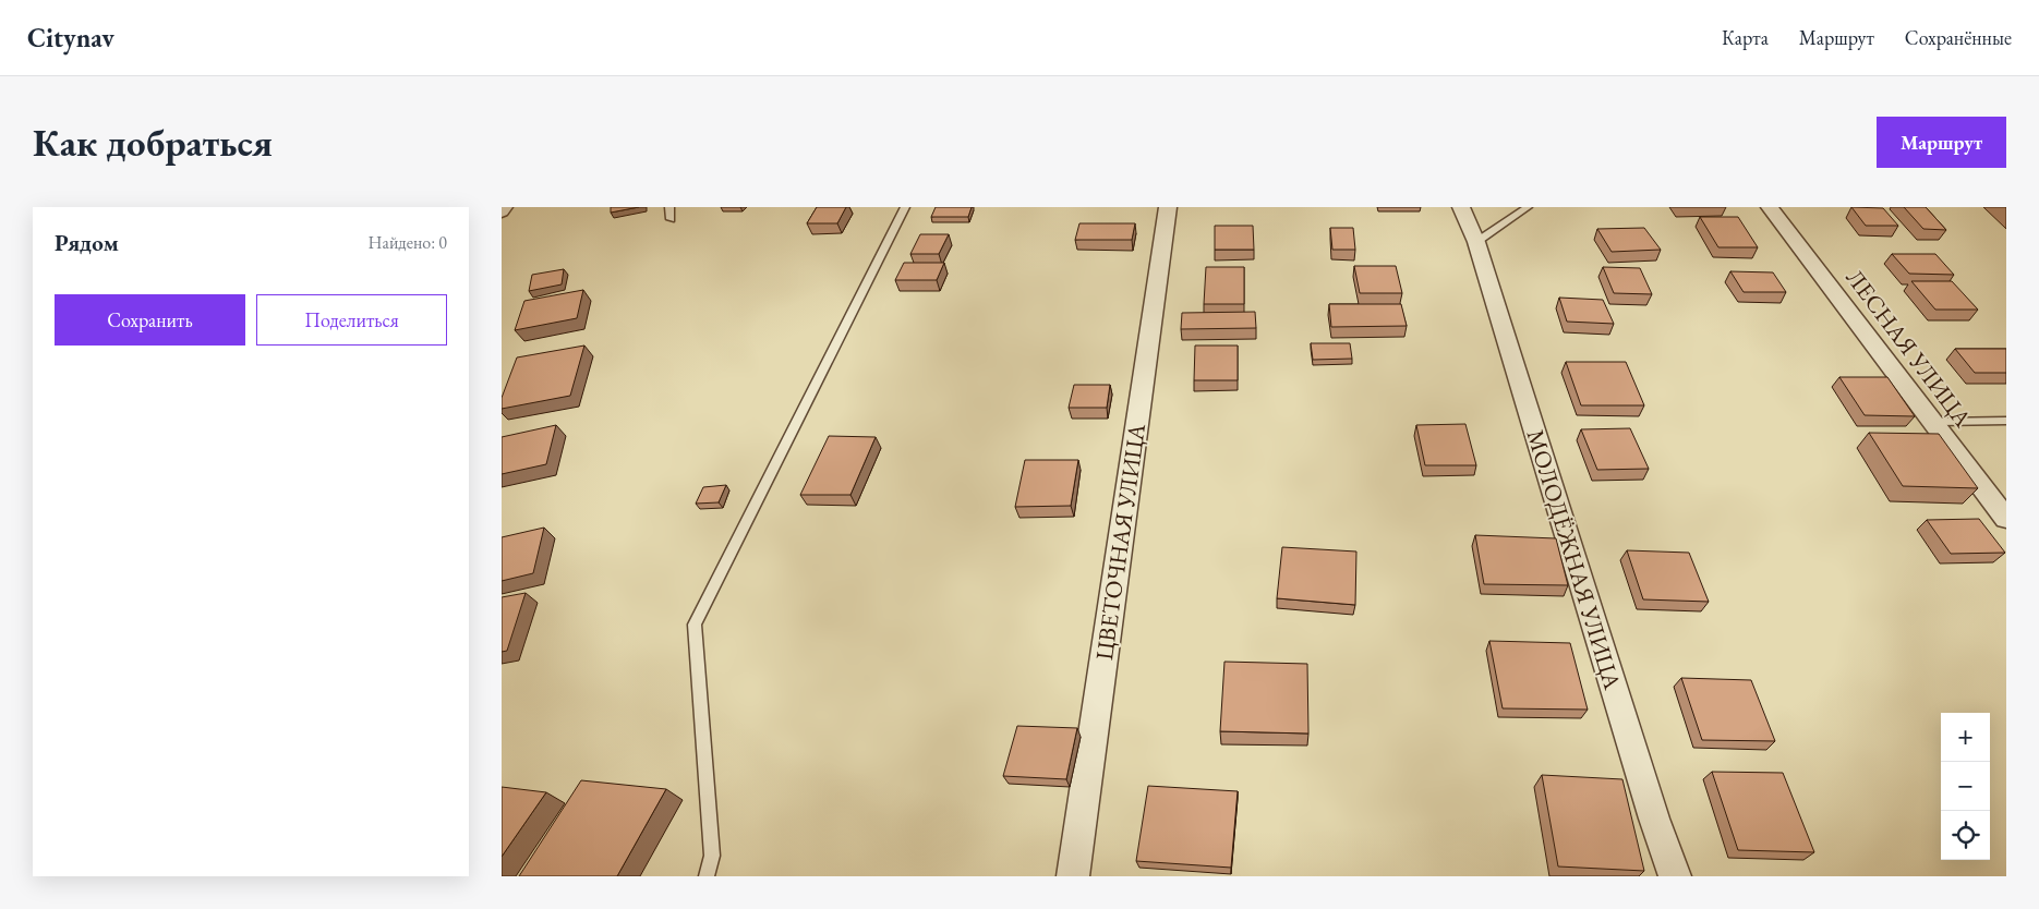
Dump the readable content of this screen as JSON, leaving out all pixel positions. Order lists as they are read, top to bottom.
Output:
{
  "streets": {
    "street": ["ЛЕСНАЯ УЛИЦА", "ЦВЕТОЧНАЯ УЛИЦА", "МОЛОДЁЖНАЯ УЛИЦА"]
  },
  "page": {
    "header": "Citynav",
    "nav": ["Карта", "Маршрут", "Сохранённые"],
    "buttons": [
      "Маршрут",
      ["Сохранить", "Поделиться"]
    ],
    "title": "Как добраться",
    "heading": ["Рядом", "Найдено: 0"],
    "map_buttons": ["+", "−"]
  }
}
